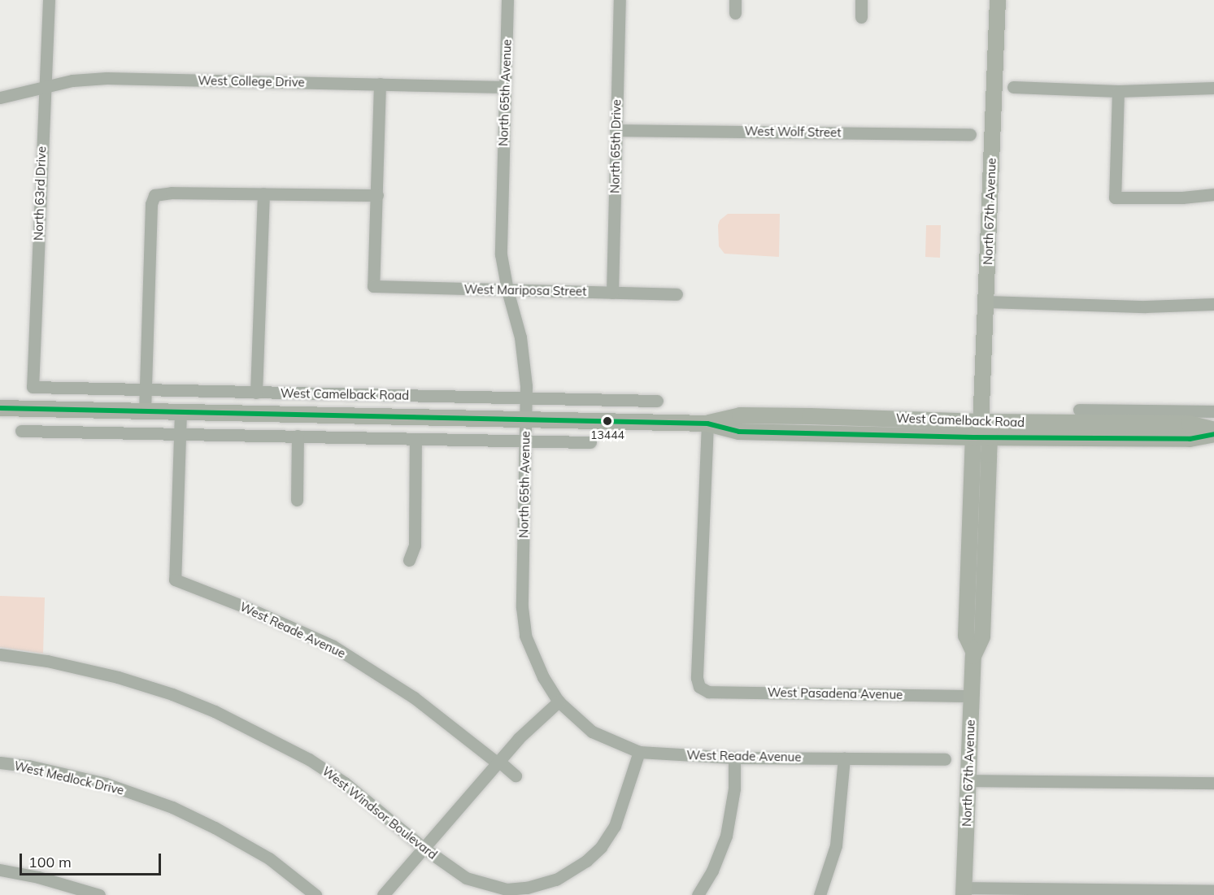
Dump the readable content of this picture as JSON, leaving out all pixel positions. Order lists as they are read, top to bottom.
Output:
{
  "streets": {
    "main road": ["North 67th Avenue", "West Camelback Road"],
    "street": [
      "West College Drive",
      "North 65th Avenue",
      "West Wolf Street",
      "North 65th Drive",
      "North 63rd Drive",
      "West Mariposa Street",
      "West Reade Avenue",
      "West Pasadena Avenue",
      "West Medlock Drive",
      "West Windsor Boulevard"
    ]
  },
  "crossings": [
    ["West College Drive", "North 65th Avenue"],
    ["West College Drive", "North 63rd Drive"],
    ["North 65th Avenue", "West Mariposa Street"],
    ["North 65th Avenue", "West Camelback Road"],
    ["North 65th Avenue", "West Reade Avenue"],
    ["West Wolf Street", "North 65th Drive"],
    ["North 65th Drive", "West Mariposa Street"],
    ["North 63rd Drive", "West Camelback Road"],
    ["North 67th Avenue", "West Camelback Road"],
    ["North 67th Avenue", "West Pasadena Avenue"],
    ["West Camelback Road", "West Pasadena Avenue"],
    ["West Reade Avenue", "West Windsor Boulevard"]
  ],
  "places": ["13444"],
  "scale_bar": "100 m"
}
